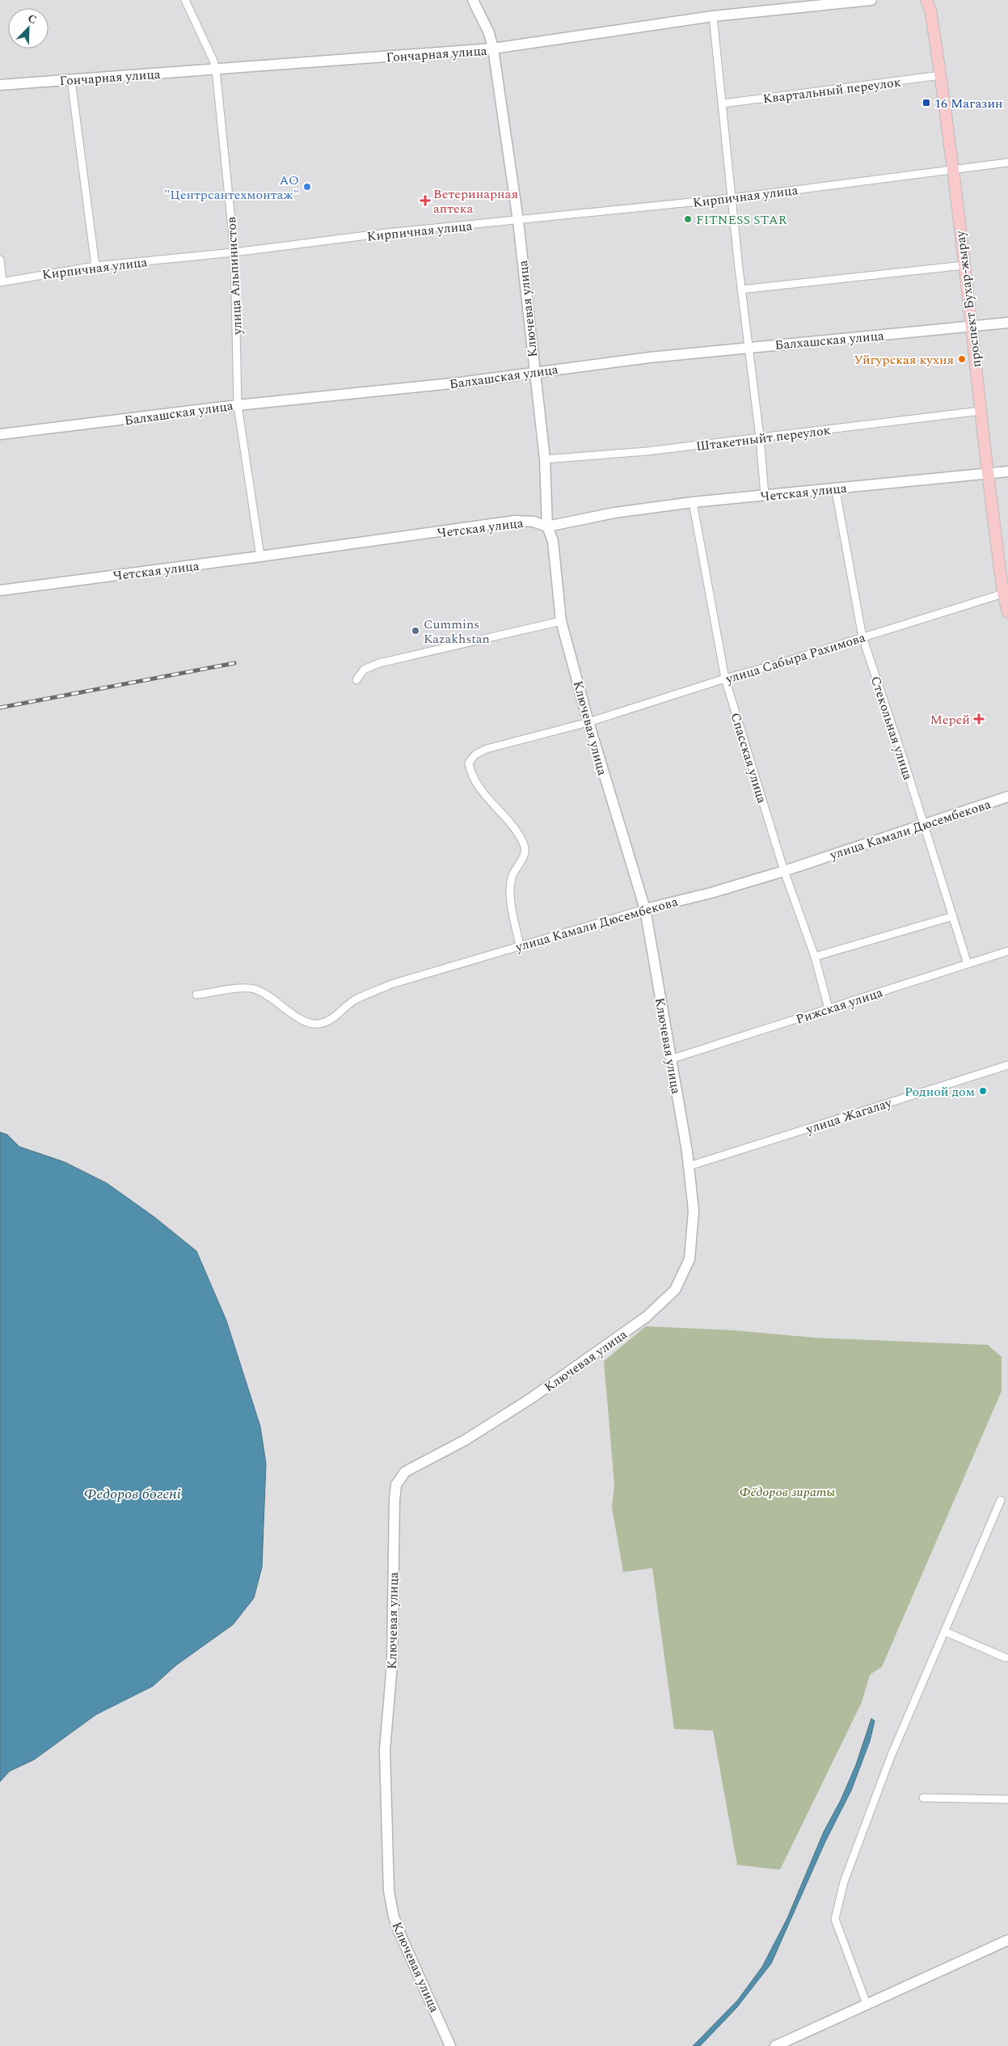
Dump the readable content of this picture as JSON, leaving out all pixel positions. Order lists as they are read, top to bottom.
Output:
{
  "streets": {
    "main road": ["проспект Бухар-жырау"],
    "street": [
      "Гончарная улица",
      "Квартальный переулок",
      "Кирпичная улица",
      "улица Альпинистов",
      "Ключевая улица",
      "Балхашская улица",
      "Штакетныйт переулок",
      "Четская улица",
      "улица Сабыра Рахимова",
      "Стекольная улица",
      "Спасская улица",
      "улица Камали Дюсембекова",
      "Рижская улица",
      "улица Жагалау"
    ]
  },
  "crossings": [
    ["Гончарная улица", "улица Альпинистов"],
    ["Гончарная улица", "Ключевая улица"],
    ["Квартальный переулок", "проспект Бухар-жырау"],
    ["Кирпичная улица", "улица Альпинистов"],
    ["Кирпичная улица", "проспект Бухар-жырау"],
    ["Кирпичная улица", "Ключевая улица"],
    ["улица Альпинистов", "Балхашская улица"],
    ["улица Альпинистов", "Четская улица"],
    ["проспект Бухар-жырау", "Балхашская улица"],
    ["проспект Бухар-жырау", "Штакетныйт переулок"],
    ["проспект Бухар-жырау", "Четская улица"],
    ["проспект Бухар-жырау", "улица Сабыра Рахимова"],
    ["Ключевая улица", "Балхашская улица"],
    ["Ключевая улица", "Штакетныйт переулок"],
    ["Ключевая улица", "Четская улица"],
    ["Ключевая улица", "улица Сабыра Рахимова"],
    ["Ключевая улица", "улица Камали Дюсембекова"],
    ["Ключевая улица", "Рижская улица"],
    ["Ключевая улица", "улица Жагалау"],
    ["Четская улица", "Стекольная улица"],
    ["Четская улица", "Спасская улица"],
    ["улица Сабыра Рахимова", "Стекольная улица"],
    ["улица Сабыра Рахимова", "Спасская улица"],
    ["улица Сабыра Рахимова", "улица Камали Дюсембекова"],
    ["Стекольная улица", "улица Камали Дюсембекова"],
    ["Стекольная улица", "Рижская улица"],
    ["Спасская улица", "улица Камали Дюсембекова"],
    ["Спасская улица", "Рижская улица"]
  ],
  "water": ["Федоров бөгені"],
  "parks": ["Фёдоров зираты"],
  "places": {
    "transit": ["16 Магазин"],
    "other": [
      "АО \"Центрсантехмонтаж\"",
      "FITNESS STAR",
      "Уйгурская кухня",
      "Cummins Kazakhstan",
      "Родной дом"
    ],
    "health": ["Ветеринарная аптека", "Мерей"]
  },
  "north": "top right"
}
